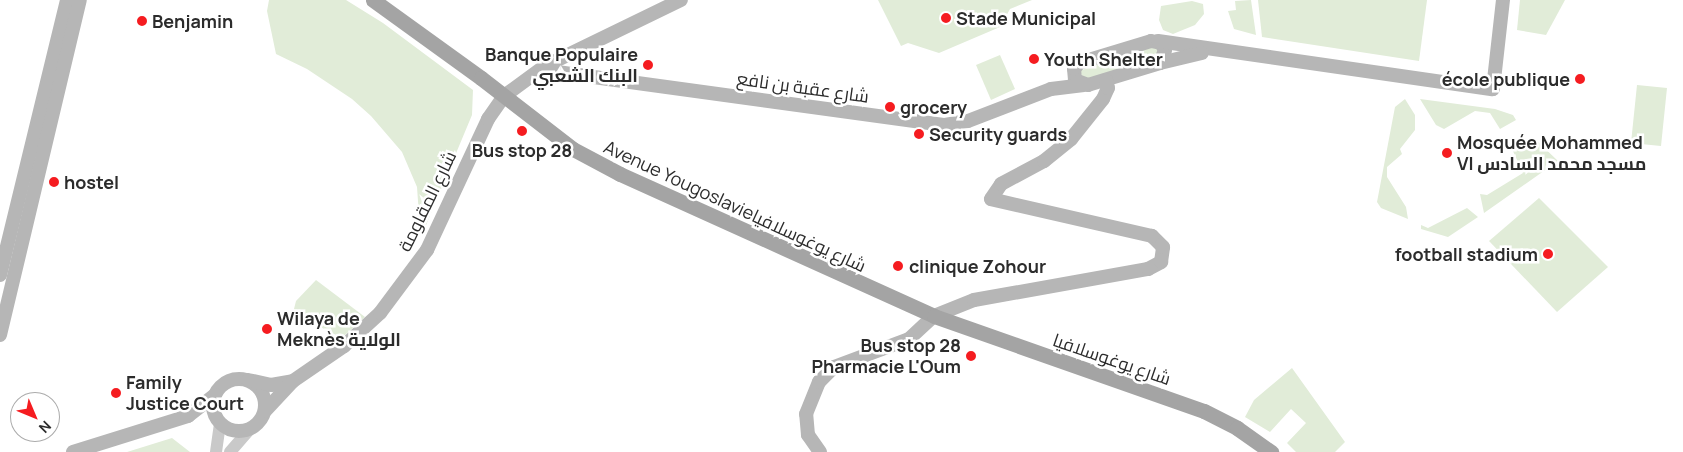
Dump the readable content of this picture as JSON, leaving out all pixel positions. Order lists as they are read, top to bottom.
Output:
{
  "streets": {
    "main road": [
      "شارع عقبة بن نافع",
      "شارع المقاومة",
      "Avenue Yougoslavieشارع يوغوسلافيا",
      "شارع يوغوسلافيا"
    ]
  },
  "crossings": [
    ["شارع عقبة بن نافع", "شارع المقاومة"],
    ["شارع المقاومة", "Avenue Yougoslavieشارع يوغوسلافيا"],
    ["Avenue Yougoslavieشارع يوغوسلافيا", "شارع يوغوسلافيا"]
  ],
  "places": [
    "Stade Municipal",
    "Benjamin",
    "Youth Shelter",
    "Banque Populaire البنك الشعبي",
    "école publique",
    "grocery",
    "Bus stop 28",
    "Security guards",
    "Mosquée Mohammed VI مسجد محمد السادس",
    "hostel",
    "football stadium",
    "clinique Zohour",
    "Wilaya de Meknès الولاية",
    "Bus stop 28 Pharmacie L'Oum",
    "Family Justice Court"
  ],
  "north": "bottom right"
}
